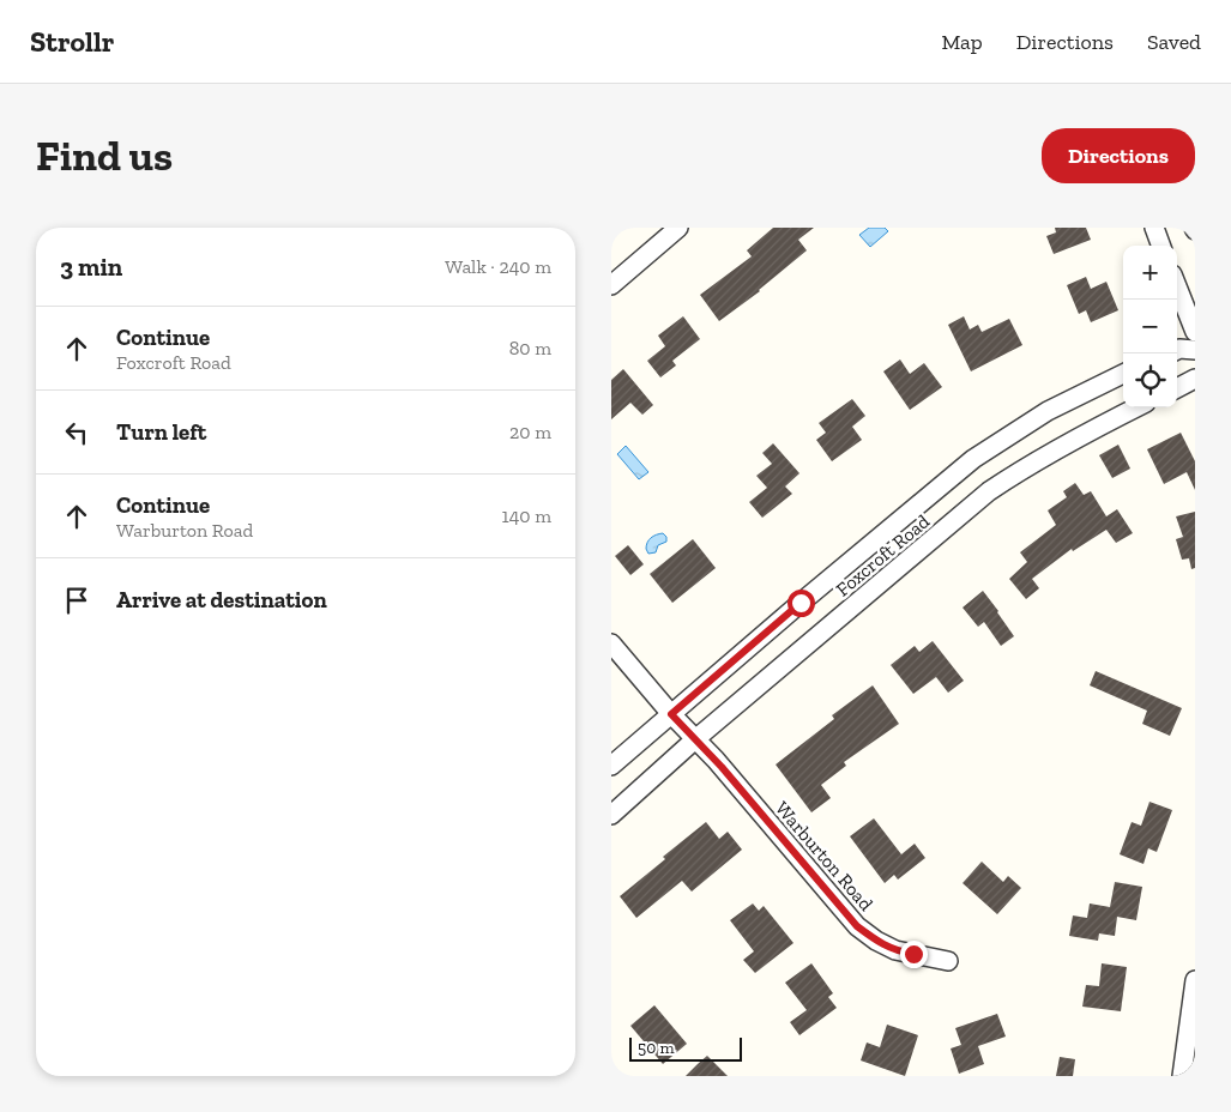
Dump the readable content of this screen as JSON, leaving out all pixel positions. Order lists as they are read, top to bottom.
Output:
{
  "streets": {
    "street": ["Foxcroft Road", "Warburton Road"]
  },
  "crossings": [
    ["Foxcroft Road", "Warburton Road"]
  ],
  "scale_bar": "50 m",
  "page": {
    "header": "Strollr",
    "nav": ["Map", "Directions", "Saved"],
    "buttons": "Directions",
    "title": "Find us",
    "heading": ["3 min", "Walk · 240 m"],
    "map_buttons": ["+", "−"],
    "list": [
      ["Continue", "Foxcroft Road", "80 m"],
      ["Turn left", "20 m"],
      ["Continue", "Warburton Road", "140 m"],
      "Arrive at destination"
    ],
    "scale": "50 m"
  }
}
